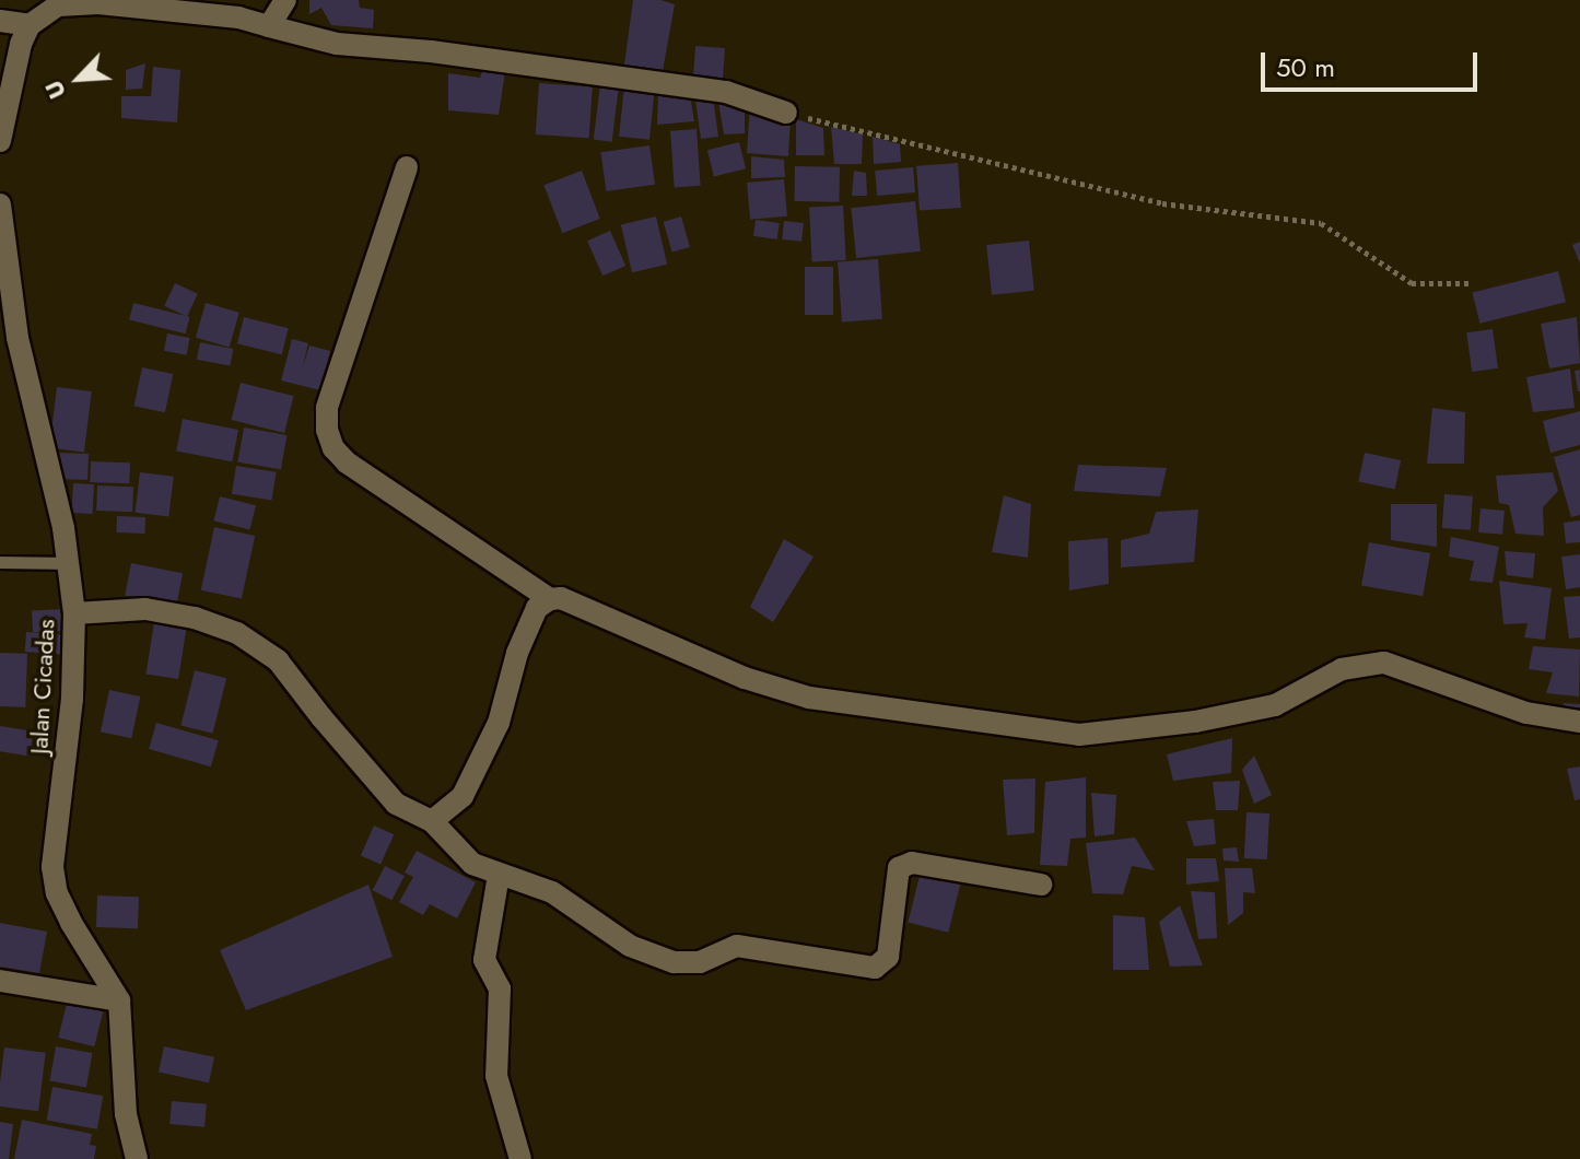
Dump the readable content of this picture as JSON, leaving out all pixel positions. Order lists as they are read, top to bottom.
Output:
{
  "streets": {
    "street": ["Jalan Cicadas"]
  },
  "scale_bar": "50 m",
  "north": "bottom left"
}
